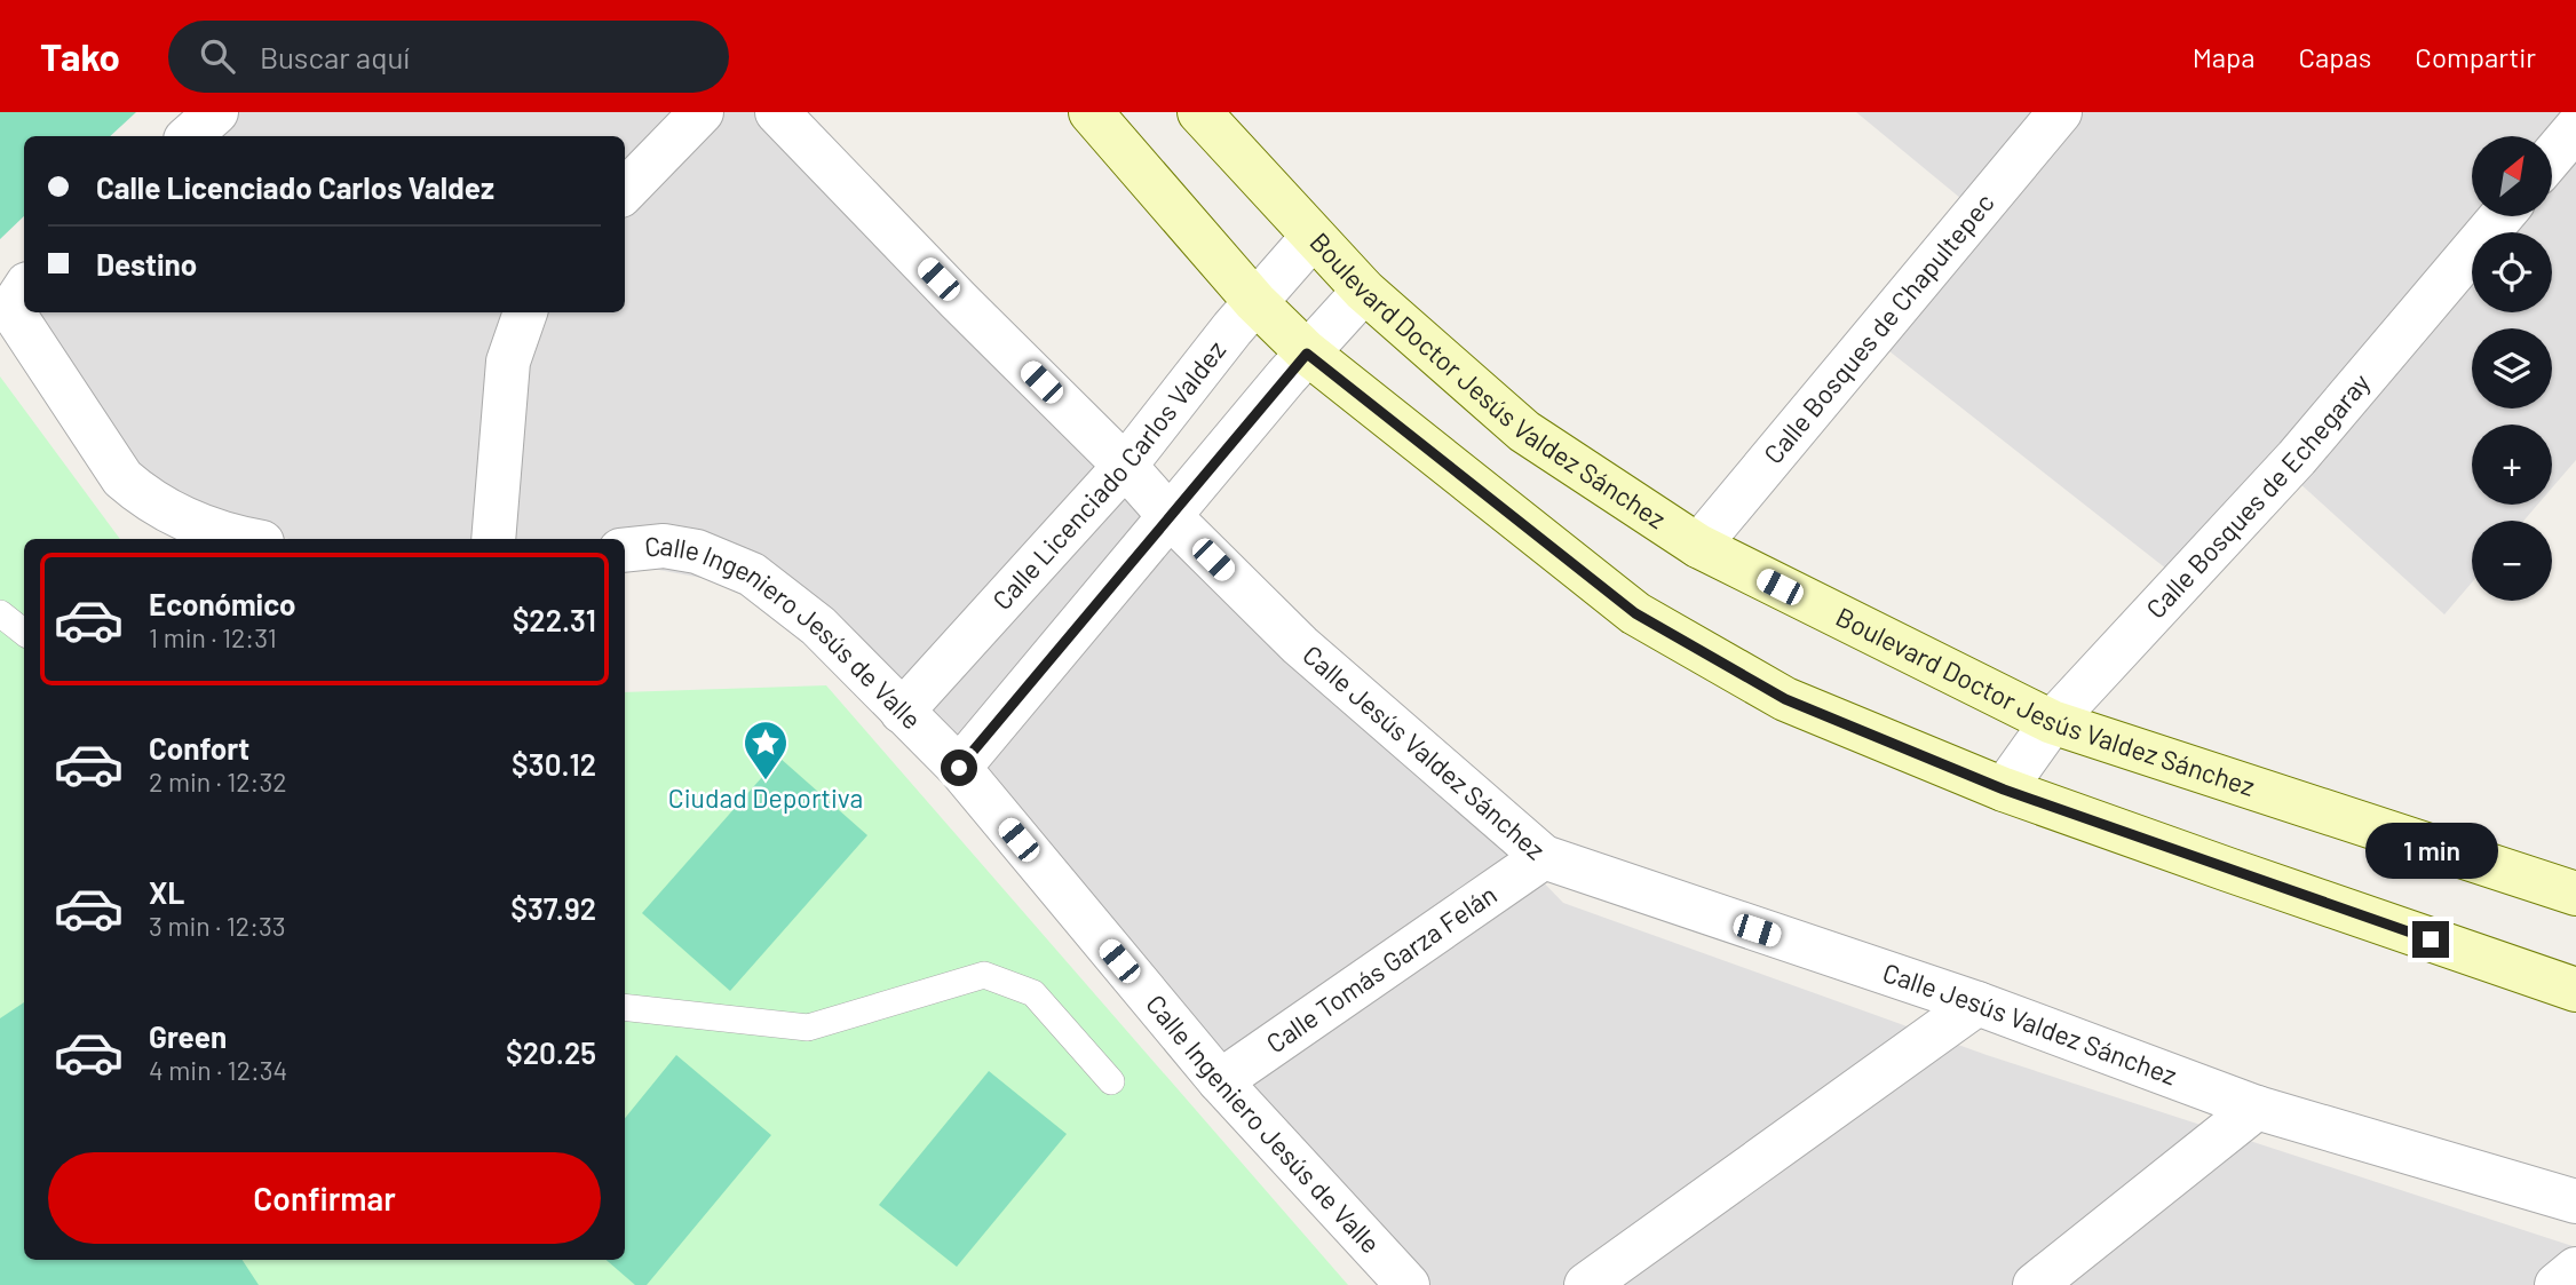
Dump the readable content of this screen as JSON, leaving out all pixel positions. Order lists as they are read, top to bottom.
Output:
{
  "streets": {
    "main road": ["Boulevard Doctor Jesús Valdez Sánchez"],
    "street": [
      "Calle Bosques de Chapultepec",
      "Calle Licenciado Carlos Valdez",
      "Calle Bosques de Echegaray",
      "Calle Ingeniero Jesús de Valle",
      "Calle Jesús Valdez Sánchez",
      "Calle Tomás Garza Felán"
    ]
  },
  "crossings": [
    ["Calle Bosques de Chapultepec", "Boulevard Doctor Jesús Valdez Sánchez"],
    ["Boulevard Doctor Jesús Valdez Sánchez", "Calle Licenciado Carlos Valdez"],
    ["Boulevard Doctor Jesús Valdez Sánchez", "Calle Bosques de Echegaray"],
    ["Calle Licenciado Carlos Valdez", "Calle Ingeniero Jesús de Valle"],
    ["Calle Licenciado Carlos Valdez", "Calle Jesús Valdez Sánchez"],
    ["Calle Ingeniero Jesús de Valle", "Calle Tomás Garza Felán"],
    ["Calle Jesús Valdez Sánchez", "Calle Tomás Garza Felán"]
  ],
  "places": {
    "place": ["Ciudad Deportiva"]
  },
  "north": "top right",
  "page": {
    "header": "Tako",
    "search": "Buscar aquí",
    "nav": ["Mapa", "Capas", "Compartir"],
    "map_buttons": ["+", "−"],
    "banner": ["Calle Licenciado Carlos Valdez", "Destino"],
    "list": [
      {
        "name": "Económico",
        "note": "1 min · 12:31",
        "value": "$22.31"
      },
      {
        "name": "Confort",
        "note": "2 min · 12:32",
        "value": "$30.12"
      },
      {
        "name": "XL",
        "note": "3 min · 12:33",
        "value": "$37.92"
      },
      {
        "name": "Green",
        "note": "4 min · 12:34",
        "value": "$20.25"
      }
    ],
    "bubble": "1 min",
    "buttons": "Confirmar"
  }
}
